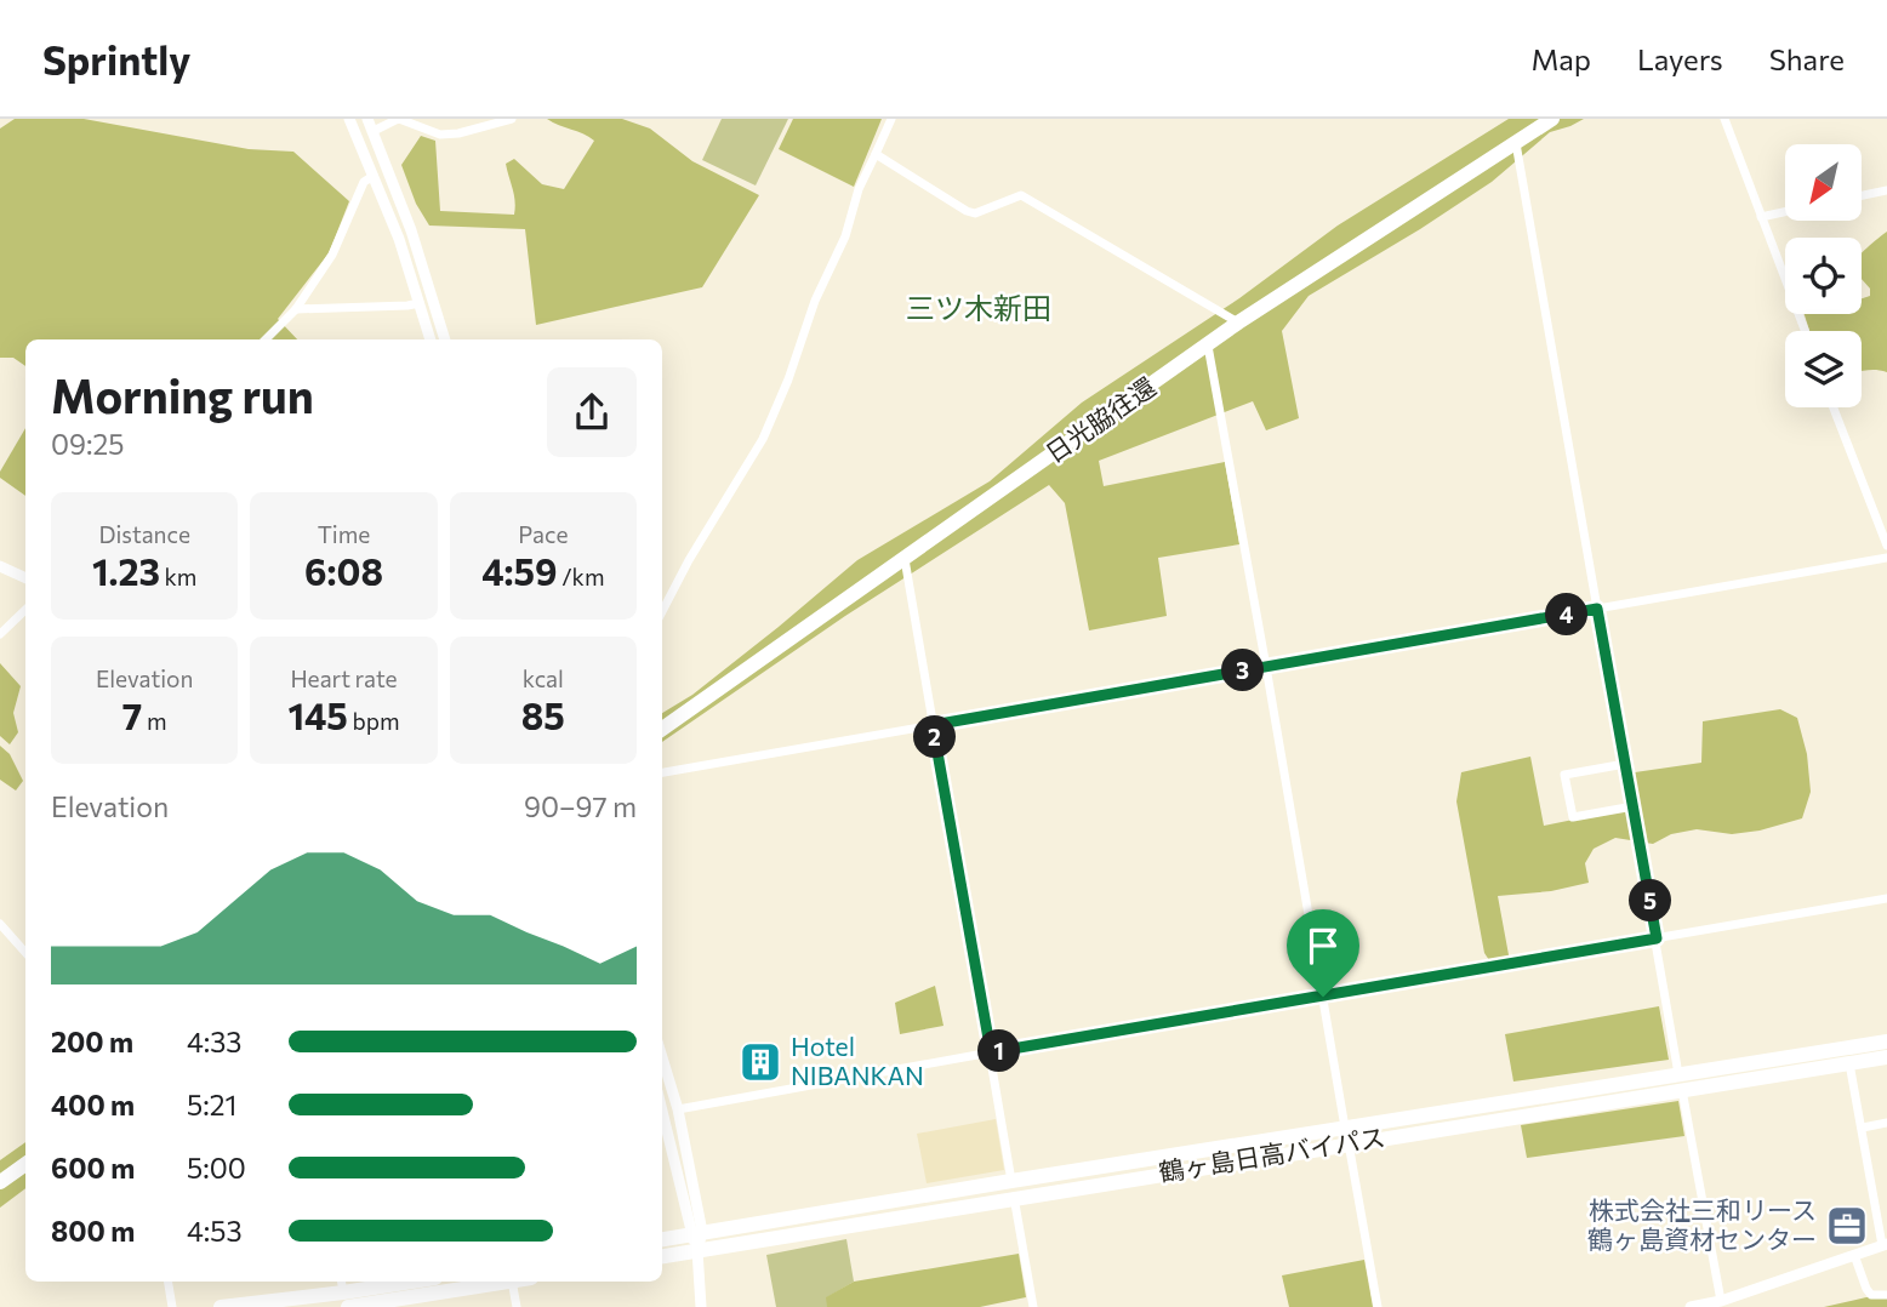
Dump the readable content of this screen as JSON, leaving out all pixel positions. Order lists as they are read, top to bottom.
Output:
{
  "streets": {
    "highway": ["日光脇往還", "鶴ヶ島日高バイパス"]
  },
  "districts": ["三ツ木新田"],
  "places": {
    "building": ["Hotel NIBANKAN"],
    "office": ["株式会社三和リース 鶴ヶ島資材センター"]
  },
  "north": "bottom left",
  "page": {
    "header": "Sprintly",
    "nav": ["Map", "Layers", "Share"],
    "heading": ["Morning run", "09:25"],
    "stats": [
      ["Distance", "1.23 km"],
      ["Time", "6:08"],
      ["Pace", "4:59 /km"],
      ["Elevation", "7 m"],
      ["Heart rate", "145 bpm"],
      ["kcal", "85"]
    ],
    "pins": [
      "4",
      "3",
      "2",
      "5",
      "1"
    ],
    "chart": ["Elevation", "90–97 m"],
    "list": [
      {
        "name": "200 m",
        "note": "4:33"
      },
      {
        "name": "400 m",
        "note": "5:21"
      },
      {
        "name": "600 m",
        "note": "5:00"
      },
      {
        "name": "800 m",
        "note": "4:53"
      }
    ]
  }
}
